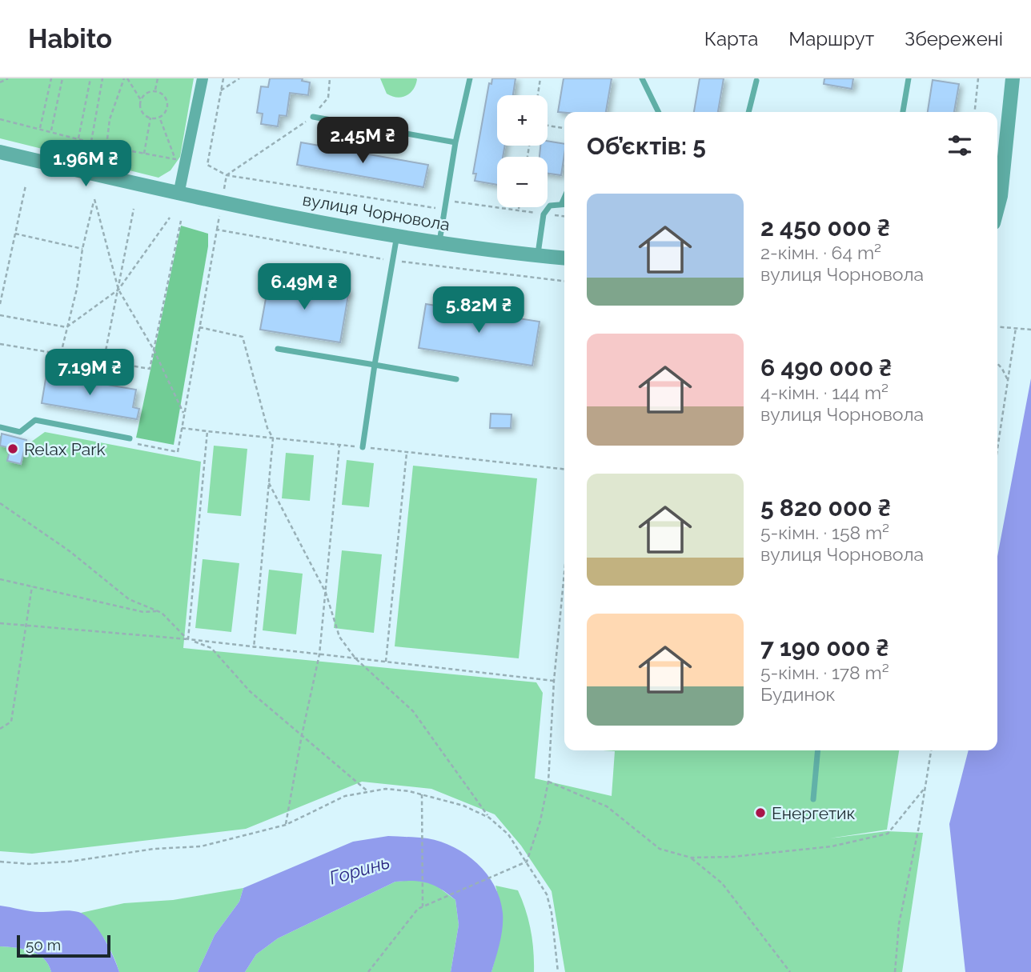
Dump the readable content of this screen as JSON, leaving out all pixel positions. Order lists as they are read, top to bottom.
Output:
{
  "streets": {
    "street": ["вулиця Чорновола"]
  },
  "water": ["Горинь"],
  "places": ["Relax Park", "Енергетик"],
  "scale_bar": "50 m",
  "page": {
    "header": "Habito",
    "nav": ["Карта", "Маршрут", "Збережені"],
    "map_buttons": ["+", "−"],
    "heading": "Об’єктів: 5",
    "price": [
      "2.45M ₴",
      "1.96M ₴",
      "6.49M ₴",
      "5.82M ₴",
      "7.19M ₴"
    ],
    "list": [
      {
        "name": "2 450 000 ₴",
        "note": "2-кімн. · 64 m² · вулиця Чорновола"
      },
      {
        "name": "6 490 000 ₴",
        "note": "4-кімн. · 144 m² · вулиця Чорновола"
      },
      {
        "name": "5 820 000 ₴",
        "note": "5-кімн. · 158 m² · вулиця Чорновола"
      },
      {
        "name": "7 190 000 ₴",
        "note": "5-кімн. · 178 m² · Будинок"
      }
    ],
    "scale": "50 m"
  }
}
